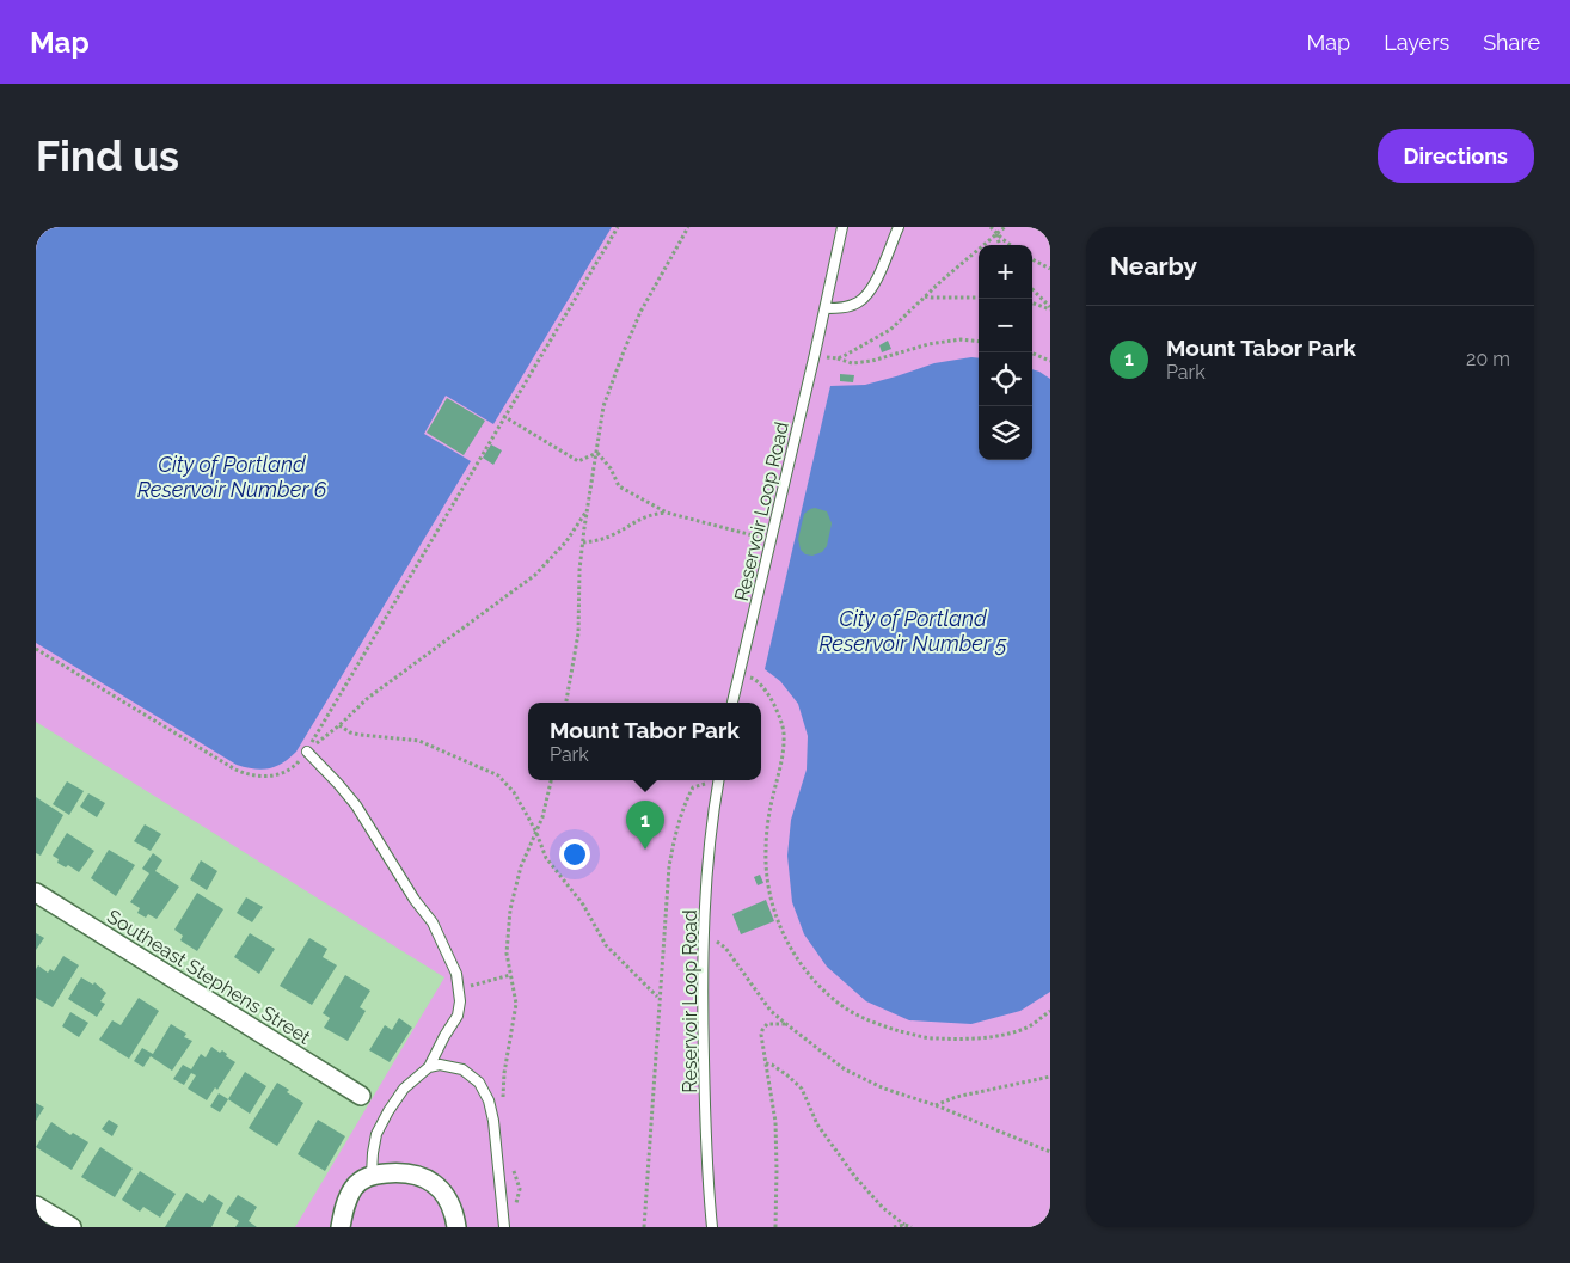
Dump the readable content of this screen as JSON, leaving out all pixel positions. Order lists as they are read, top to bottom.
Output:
{
  "streets": {
    "street": ["Southeast Stephens Street"],
    "lane": ["Reservoir Loop Road"]
  },
  "water": ["City of Portland Reservoir Number 6", "City of Portland Reservoir Number 5"],
  "page": {
    "header": "Map",
    "nav": ["Map", "Layers", "Share"],
    "buttons": "Directions",
    "title": "Find us",
    "heading": "Nearby",
    "map_buttons": ["+", "−"],
    "list": [
      {
        "mark": "1",
        "name": "Mount Tabor Park",
        "note": "Park",
        "value": "20 m"
      }
    ],
    "popup": ["Mount Tabor Park", "Park"],
    "pins": "1"
  }
}
